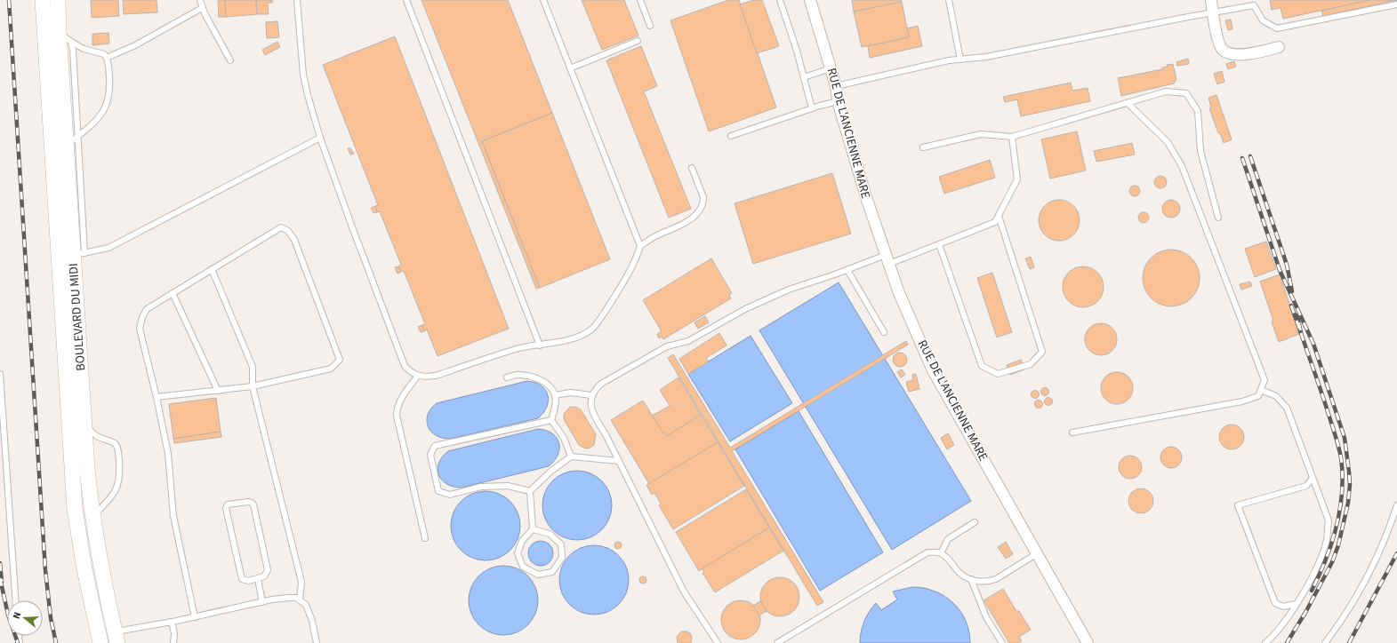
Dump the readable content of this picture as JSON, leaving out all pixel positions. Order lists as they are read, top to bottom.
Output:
{
  "streets": {
    "main road": ["BOULEVARD DU MIDI"],
    "street": ["RUE DE L'ANCIENNE MARE"]
  },
  "north": "left"
}
